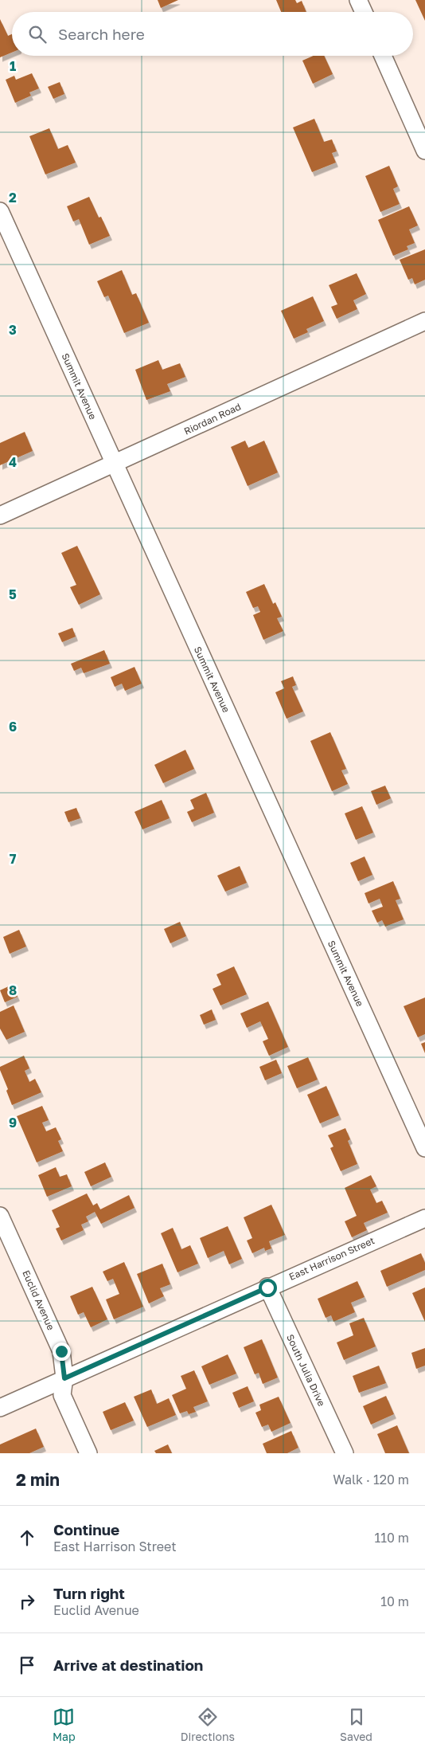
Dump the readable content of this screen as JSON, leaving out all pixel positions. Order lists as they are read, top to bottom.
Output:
{
  "streets": {
    "street": [
      "Summit Avenue",
      "Riordan Road",
      "East Harrison Street",
      "Euclid Avenue",
      "South Julia Drive"
    ]
  },
  "crossings": [
    ["Summit Avenue", "Riordan Road"],
    ["East Harrison Street", "Euclid Avenue"],
    ["East Harrison Street", "South Julia Drive"]
  ],
  "page": {
    "search": "Search here",
    "heading": ["2 min", "Walk · 120 m"],
    "list": [
      ["Continue", "East Harrison Street", "110 m"],
      ["Turn right", "Euclid Avenue", "10 m"],
      "Arrive at destination"
    ],
    "nav": ["Map", "Directions", "Saved"]
  },
  "grid": {
    "rows": [
      "1",
      "2",
      "3",
      "4",
      "5",
      "6",
      "7",
      "8",
      "9"
    ]
  }
}
